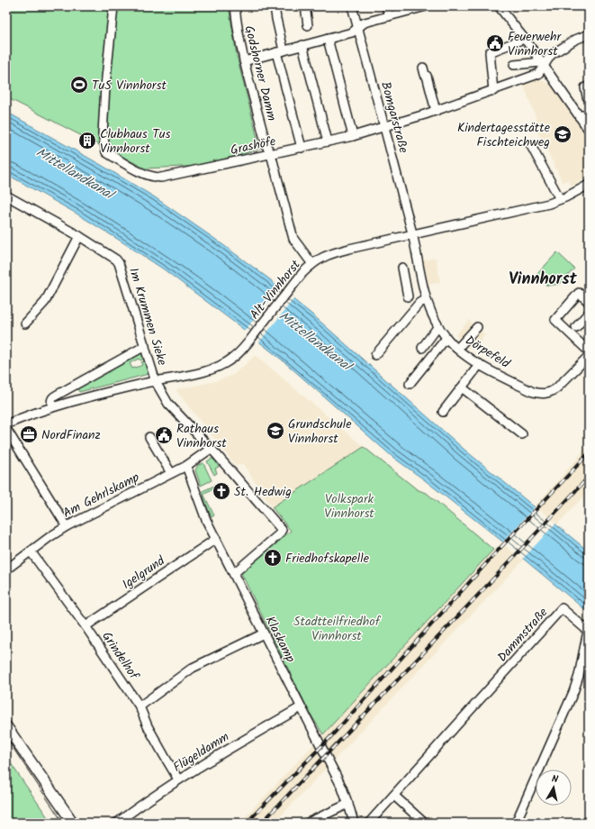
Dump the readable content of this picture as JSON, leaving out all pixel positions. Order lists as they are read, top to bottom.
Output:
{
  "streets": {
    "street": [
      "Godshorner Damm",
      "Bomgarstraße",
      "Grashöfe",
      "Alt-Vinnhorst",
      "Im Krummen Sieke",
      "Dörpefeld",
      "Am Gehrlskamp",
      "Igelgrund",
      "Dammstraße",
      "Klaskamp",
      "Grindelhof",
      "Flügeldamm"
    ]
  },
  "crossings": [
    ["Godshorner Damm", "Grashöfe"],
    ["Godshorner Damm", "Alt-Vinnhorst"],
    ["Bomgarstraße", "Grashöfe"],
    ["Bomgarstraße", "Alt-Vinnhorst"],
    ["Bomgarstraße", "Dörpefeld"],
    ["Alt-Vinnhorst", "Im Krummen Sieke"],
    ["Alt-Vinnhorst", "Dörpefeld"],
    ["Im Krummen Sieke", "Am Gehrlskamp"],
    ["Im Krummen Sieke", "Klaskamp"],
    ["Am Gehrlskamp", "Klaskamp"],
    ["Am Gehrlskamp", "Grindelhof"],
    ["Igelgrund", "Klaskamp"],
    ["Igelgrund", "Grindelhof"],
    ["Klaskamp", "Flügeldamm"],
    ["Grindelhof", "Flügeldamm"]
  ],
  "districts": ["Vinnhorst"],
  "water": ["Mittellandkanal"],
  "parks": ["Volkspark Vinnhorst", "Stadtteilfriedhof Vinnhorst"],
  "places": {
    "public building": ["Feuerwehr Vinnhorst", "Rathaus Vinnhorst"],
    "sports": ["TuS Vinnhorst"],
    "school or university": ["Kindertagesstätte Fischteichweg", "Grundschule Vinnhorst"],
    "building": ["Clubhaus Tus Vinnhorst"],
    "office": ["NordFinanz"],
    "church": ["St. Hedwig", "Friedhofskapelle"]
  },
  "north": "top"
}
